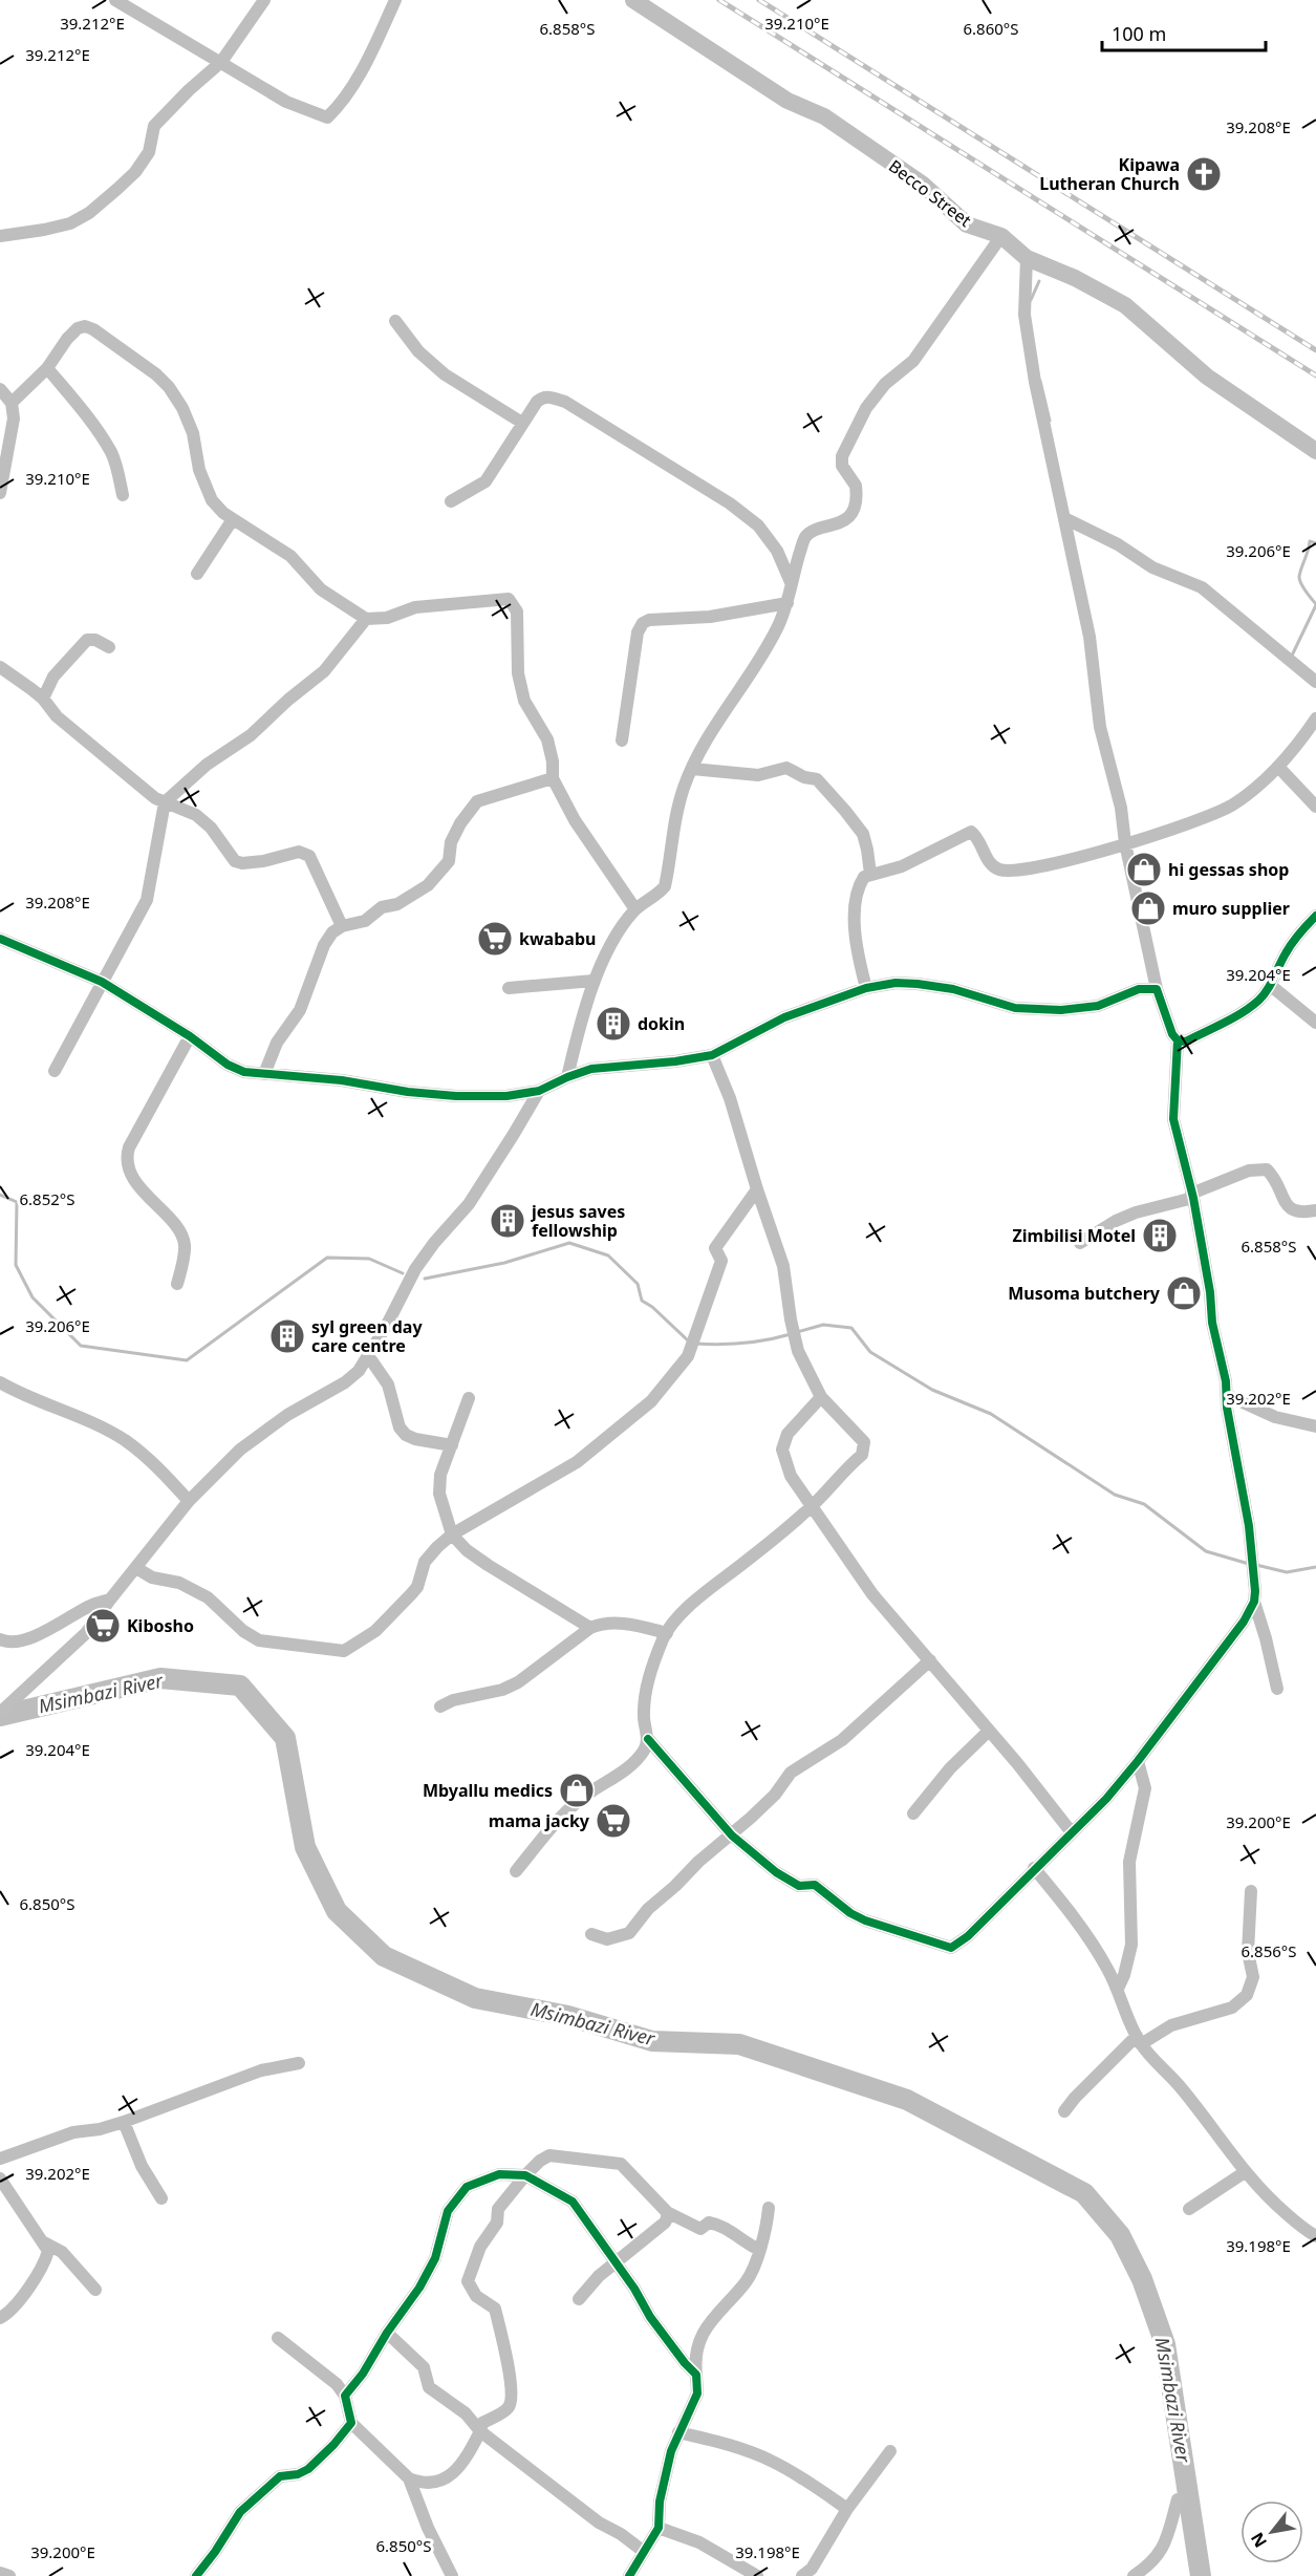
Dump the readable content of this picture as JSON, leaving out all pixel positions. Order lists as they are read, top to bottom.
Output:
{
  "streets": {
    "street": ["Becco Street"]
  },
  "water": ["Msimbazi River"],
  "places": {
    "church": ["Kipawa Lutheran Church"],
    "shop": [
      "hi gessas shop",
      "muro supplier",
      "Musoma butchery",
      "Mbyallu medics"
    ],
    "supermarket": ["kwababu", "Kibosho", "mama jacky"],
    "building": [
      "dokin",
      "jesus saves fellowship",
      "Zimbilisi Motel",
      "syl green day care centre"
    ]
  },
  "scale_bar": "100 m",
  "north": "bottom left",
  "coordinates": [
    "39.210°E",
    "39.212°E",
    "6.858°S",
    "6.860°S",
    "39.208°E",
    "39.206°E",
    "39.204°E",
    "6.852°S",
    "39.202°E",
    "39.200°E",
    "6.850°S",
    "6.856°S",
    "39.198°E"
  ]
}
